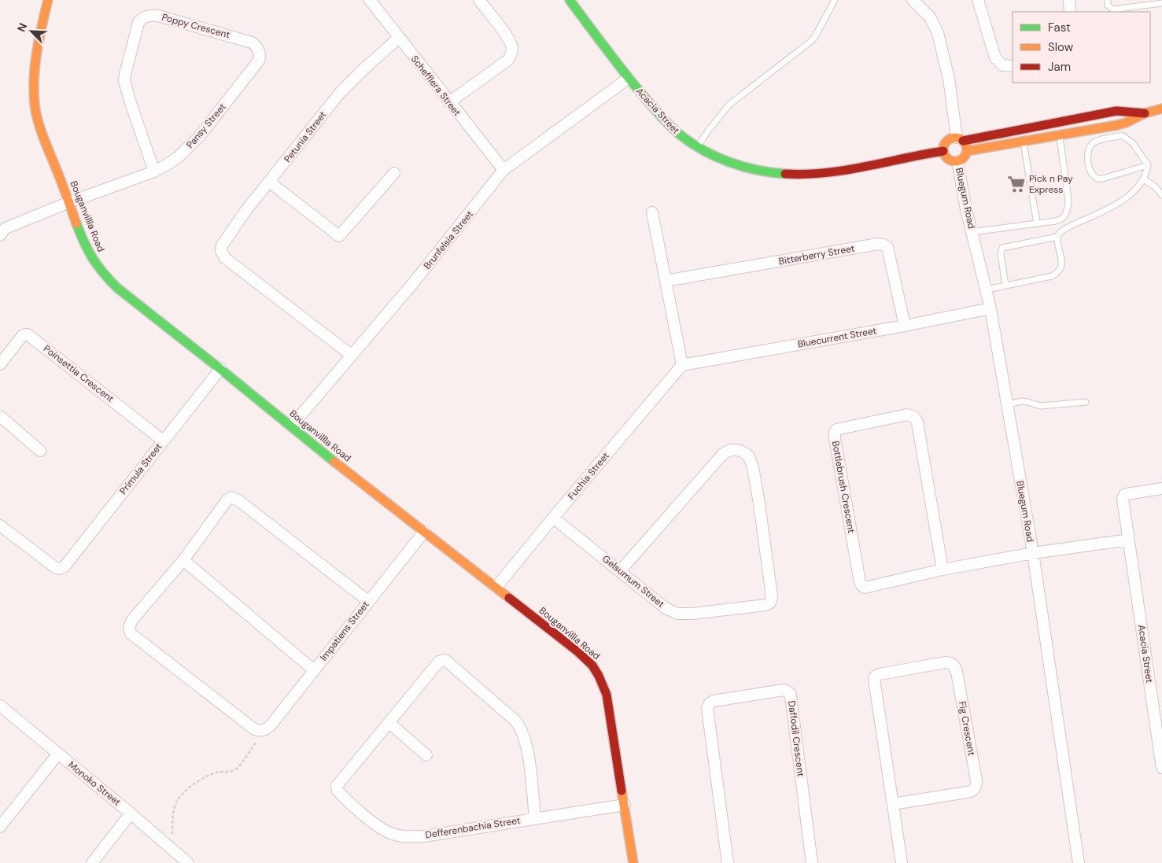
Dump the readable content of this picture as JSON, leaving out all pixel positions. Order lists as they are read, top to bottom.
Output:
{
  "streets": {
    "street": [
      "Poppy Crescent",
      "Schefflera Street",
      "Acacia Street",
      "Pansy Street",
      "Petunia Street",
      "Bluegum Road",
      "Bouganvillla Road",
      "Brunfelsia Street",
      "Bitterberry Street",
      "Bluecurrent Street",
      "Poinsettia Crescent",
      "Primula Street",
      "Fuchia Street",
      "Bottlebrush Crescent",
      "Gelsumum Street",
      "Impatiens Street",
      "Fig Crescent",
      "Daffodil Crescent",
      "Monoko Street",
      "Defferenbachia Street"
    ]
  },
  "crossings": [
    ["Poppy Crescent", "Pansy Street"],
    ["Schefflera Street", "Petunia Street"],
    ["Schefflera Street", "Brunfelsia Street"],
    ["Acacia Street", "Bluegum Road"],
    ["Acacia Street", "Brunfelsia Street"],
    ["Pansy Street", "Bouganvillla Road"],
    ["Petunia Street", "Brunfelsia Street"],
    ["Bluegum Road", "Bluecurrent Street"],
    ["Bouganvillla Road", "Brunfelsia Street"],
    ["Bouganvillla Road", "Primula Street"],
    ["Bouganvillla Road", "Fuchia Street"],
    ["Bouganvillla Road", "Impatiens Street"],
    ["Bouganvillla Road", "Defferenbachia Street"],
    ["Bitterberry Street", "Bluecurrent Street"],
    ["Bluecurrent Street", "Fuchia Street"],
    ["Poinsettia Crescent", "Primula Street"],
    ["Fuchia Street", "Gelsumum Street"]
  ],
  "places": {
    "supermarket": ["Pick n Pay Express"]
  },
  "legend": ["Fast", "Slow", "Jam"],
  "north": "top left"
}
